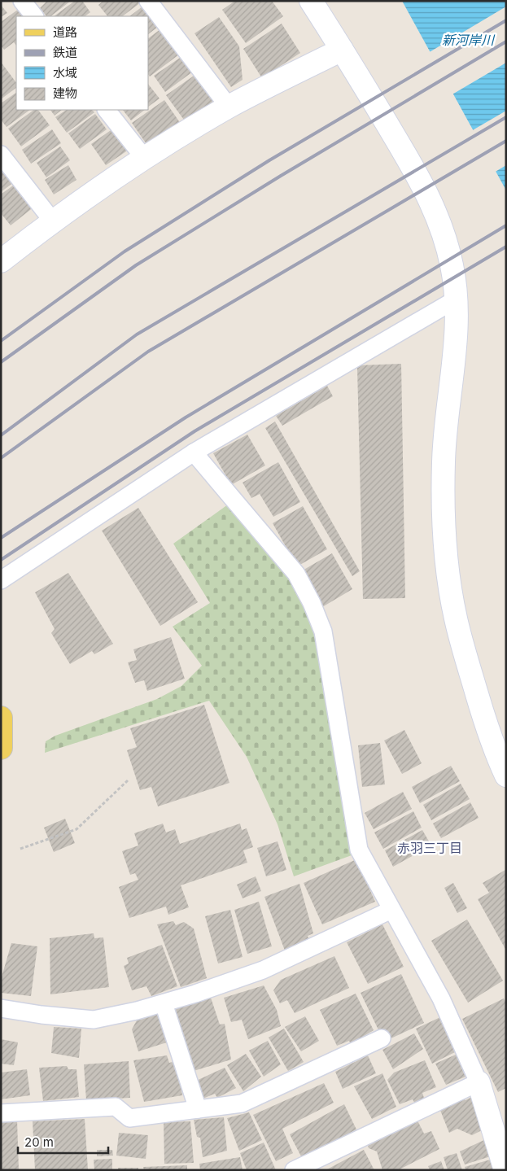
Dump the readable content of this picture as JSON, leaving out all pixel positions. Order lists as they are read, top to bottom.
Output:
{
  "districts": ["赤羽三丁目"],
  "water": ["新河岸川"],
  "legend": [
    "道路",
    "鉄道",
    "水域",
    "建物"
  ],
  "scale_bar": "20 m"
}
